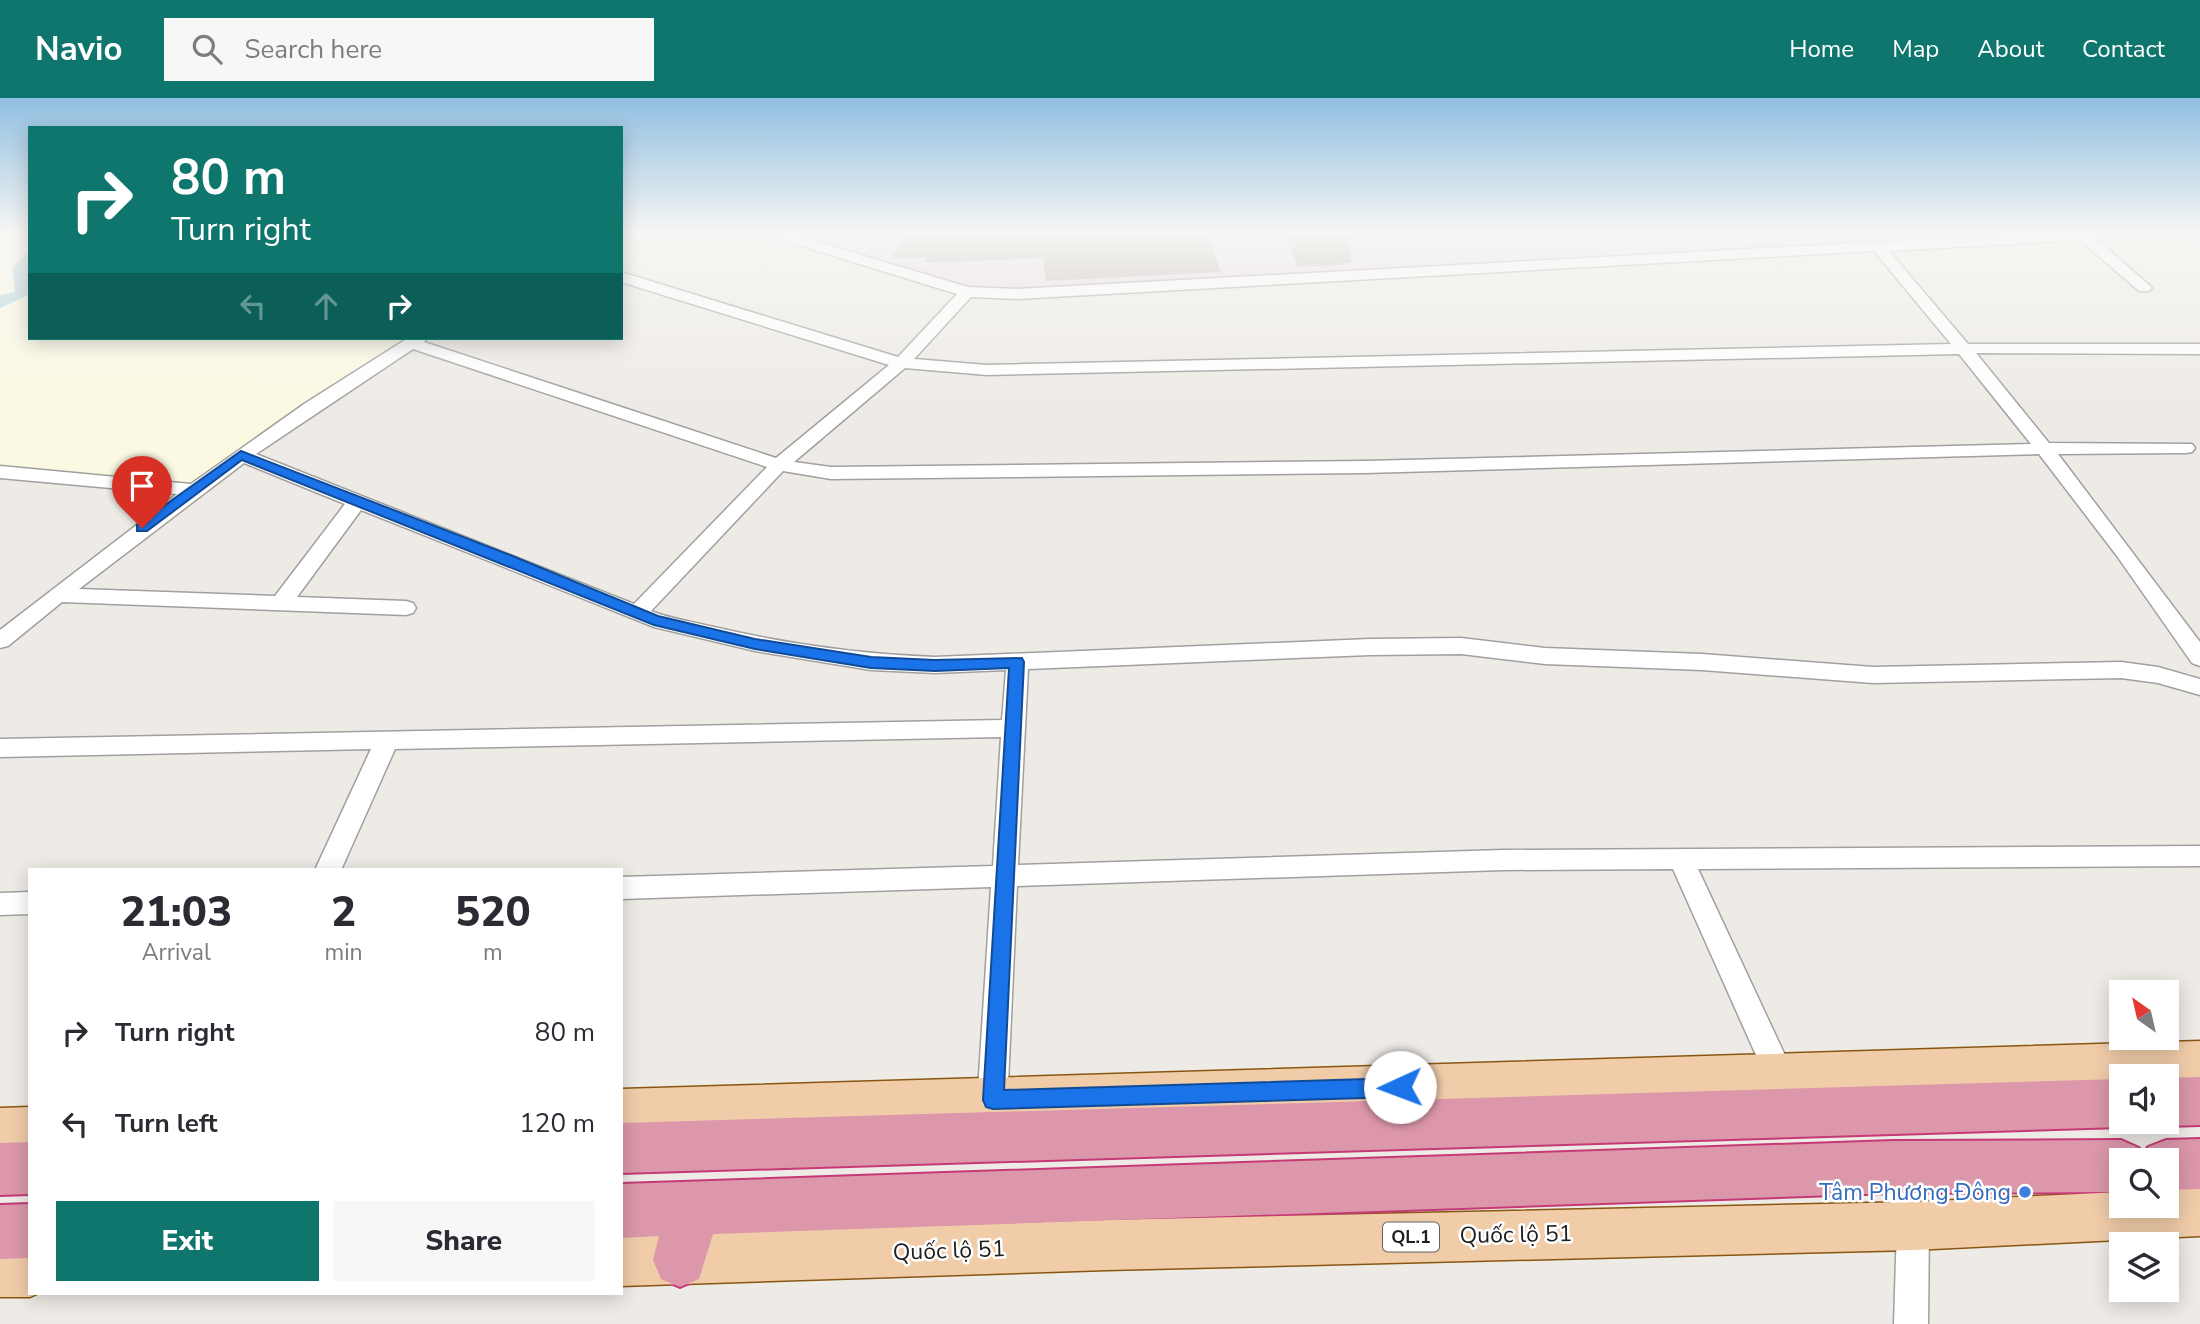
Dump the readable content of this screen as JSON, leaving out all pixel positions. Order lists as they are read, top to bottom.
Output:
{
  "streets": {
    "main road": ["Quốc lộ 51", "QL.1"]
  },
  "places": ["Tâm Phương Đông"],
  "north": "top left",
  "page": {
    "header": "Navio",
    "search": "Search here",
    "nav": [
      "Home",
      "Map",
      "About",
      "Contact"
    ],
    "turn": ["80 m", "Turn right"],
    "eta": [
      "21:03",
      "Arrival",
      "2",
      "min",
      "520",
      "m"
    ],
    "list": [
      {
        "name": "Turn right",
        "value": "80 m"
      },
      {
        "name": "Turn left",
        "value": "120 m"
      }
    ],
    "buttons": ["Exit", "Share"]
  }
}
